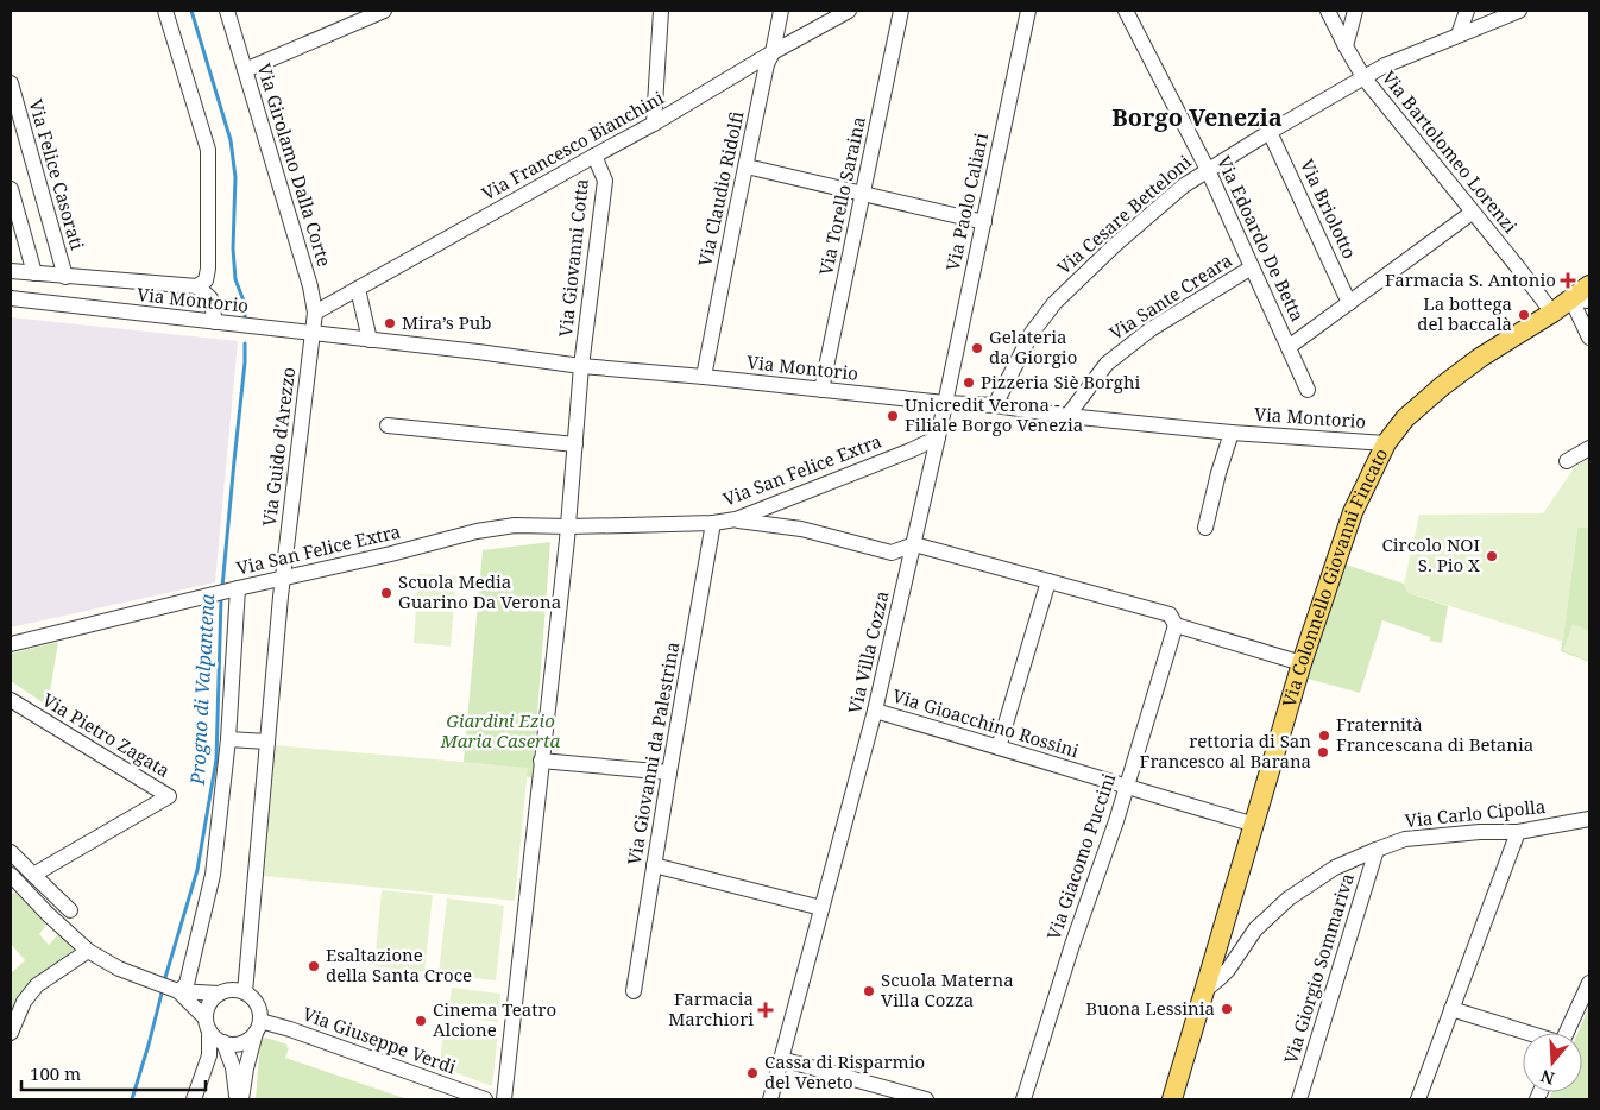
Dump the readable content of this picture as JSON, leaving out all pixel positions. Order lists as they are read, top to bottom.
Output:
{
  "streets": {
    "main road": ["Via Colonnello Giovanni Fincato"],
    "street": [
      "Via Francesco Bianchini",
      "Via Bartolomeo Lorenzi",
      "Via Girolamo Dalla Corte",
      "Via Felice Casorati",
      "Via Claudio Ridolfi",
      "Via Torello Saraina",
      "Via Paolo Caliari",
      "Via Briolotto",
      "Via Cesare Betteloni",
      "Via Edoardo De Betta",
      "Via Giovanni Cotta",
      "Via Sante Creara",
      "Via Montorio",
      "Via Guido d'Arezzo",
      "Via San Felice Extra",
      "Via Villa Cozza",
      "Via Gioacchino Rossini",
      "Via Pietro Zagata",
      "Via Giovanni da Palestrina",
      "Via Carlo Cipolla",
      "Via Giacomo Puccini",
      "Via Giorgio Sommariva",
      "Via Giuseppe Verdi"
    ]
  },
  "crossings": [
    ["Via Francesco Bianchini", "Via Girolamo Dalla Corte"],
    ["Via Francesco Bianchini", "Via Claudio Ridolfi"],
    ["Via Francesco Bianchini", "Via Giovanni Cotta"],
    ["Via Bartolomeo Lorenzi", "Via Cesare Betteloni"],
    ["Via Bartolomeo Lorenzi", "Via Colonnello Giovanni Fincato"],
    ["Via Girolamo Dalla Corte", "Via Montorio"],
    ["Via Girolamo Dalla Corte", "Via Guido d'Arezzo"],
    ["Via Felice Casorati", "Via Montorio"],
    ["Via Claudio Ridolfi", "Via Montorio"],
    ["Via Torello Saraina", "Via Montorio"],
    ["Via Paolo Caliari", "Via Montorio"],
    ["Via Paolo Caliari", "Via Villa Cozza"],
    ["Via Briolotto", "Via Cesare Betteloni"],
    ["Via Cesare Betteloni", "Via Edoardo De Betta"],
    ["Via Cesare Betteloni", "Via Montorio"],
    ["Via Edoardo De Betta", "Via Sante Creara"],
    ["Via Giovanni Cotta", "Via Montorio"],
    ["Via Sante Creara", "Via Montorio"],
    ["Via Montorio", "Via Guido d'Arezzo"],
    ["Via Montorio", "Via Colonnello Giovanni Fincato"],
    ["Via Montorio", "Via Villa Cozza"],
    ["Via Guido d'Arezzo", "Via San Felice Extra"],
    ["Via Guido d'Arezzo", "Via Giuseppe Verdi"],
    ["Via San Felice Extra", "Via Villa Cozza"],
    ["Via San Felice Extra", "Via Giovanni da Palestrina"],
    ["Via Colonnello Giovanni Fincato", "Via Gioacchino Rossini"],
    ["Via Colonnello Giovanni Fincato", "Via Carlo Cipolla"],
    ["Via Villa Cozza", "Via Gioacchino Rossini"],
    ["Via Gioacchino Rossini", "Via Giacomo Puccini"],
    ["Via Carlo Cipolla", "Via Giorgio Sommariva"]
  ],
  "districts": ["Borgo Venezia"],
  "water": ["Progno di Valpantena"],
  "parks": ["Giardini Ezio Maria Caserta"],
  "places": {
    "health": ["Farmacia S. Antonio", "Farmacia Marchiori"],
    "other": [
      "La bottega del baccalà",
      "Mira’s Pub",
      "Gelateria da Giorgio",
      "Pizzeria Siè Borghi",
      "Unicredit Verona - Filiale Borgo Venezia",
      "Circolo NOI S. Pio X",
      "Scuola Media Guarino Da Verona",
      "Fraternità Francescana di Betania",
      "rettoria di San Francesco al Barana",
      "Esaltazione della Santa Croce",
      "Scuola Materna Villa Cozza",
      "Buona Lessinia",
      "Cinema Teatro Alcione",
      "Cassa di Risparmio del Veneto"
    ]
  },
  "scale_bar": "100 m",
  "north": "bottom"
}
